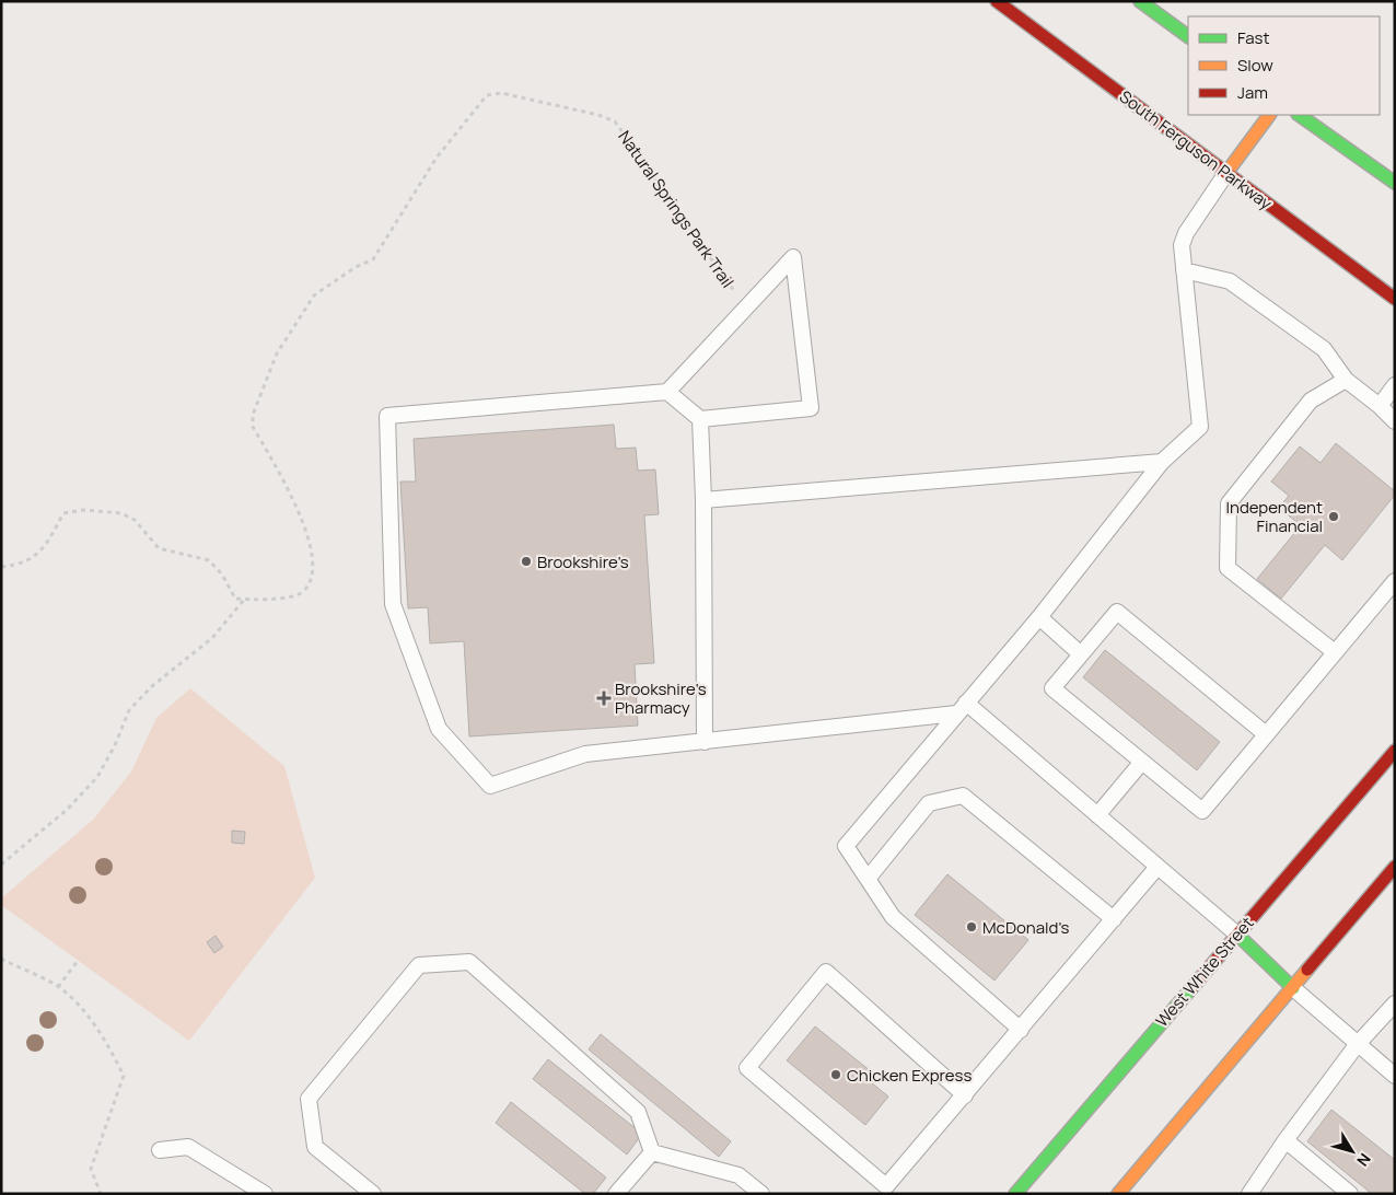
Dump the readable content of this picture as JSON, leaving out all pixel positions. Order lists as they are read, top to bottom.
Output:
{
  "streets": {
    "main road": ["South Ferguson Parkway", "West White Street"],
    "path": ["Natural Springs Park Trail"]
  },
  "places": {
    "other": [
      "Independent Financial",
      "Brookshire's",
      "McDonald's",
      "Chicken Express"
    ],
    "health": ["Brookshire's Pharmacy"]
  },
  "legend": ["Fast", "Slow", "Jam"],
  "north": "bottom right"
}
